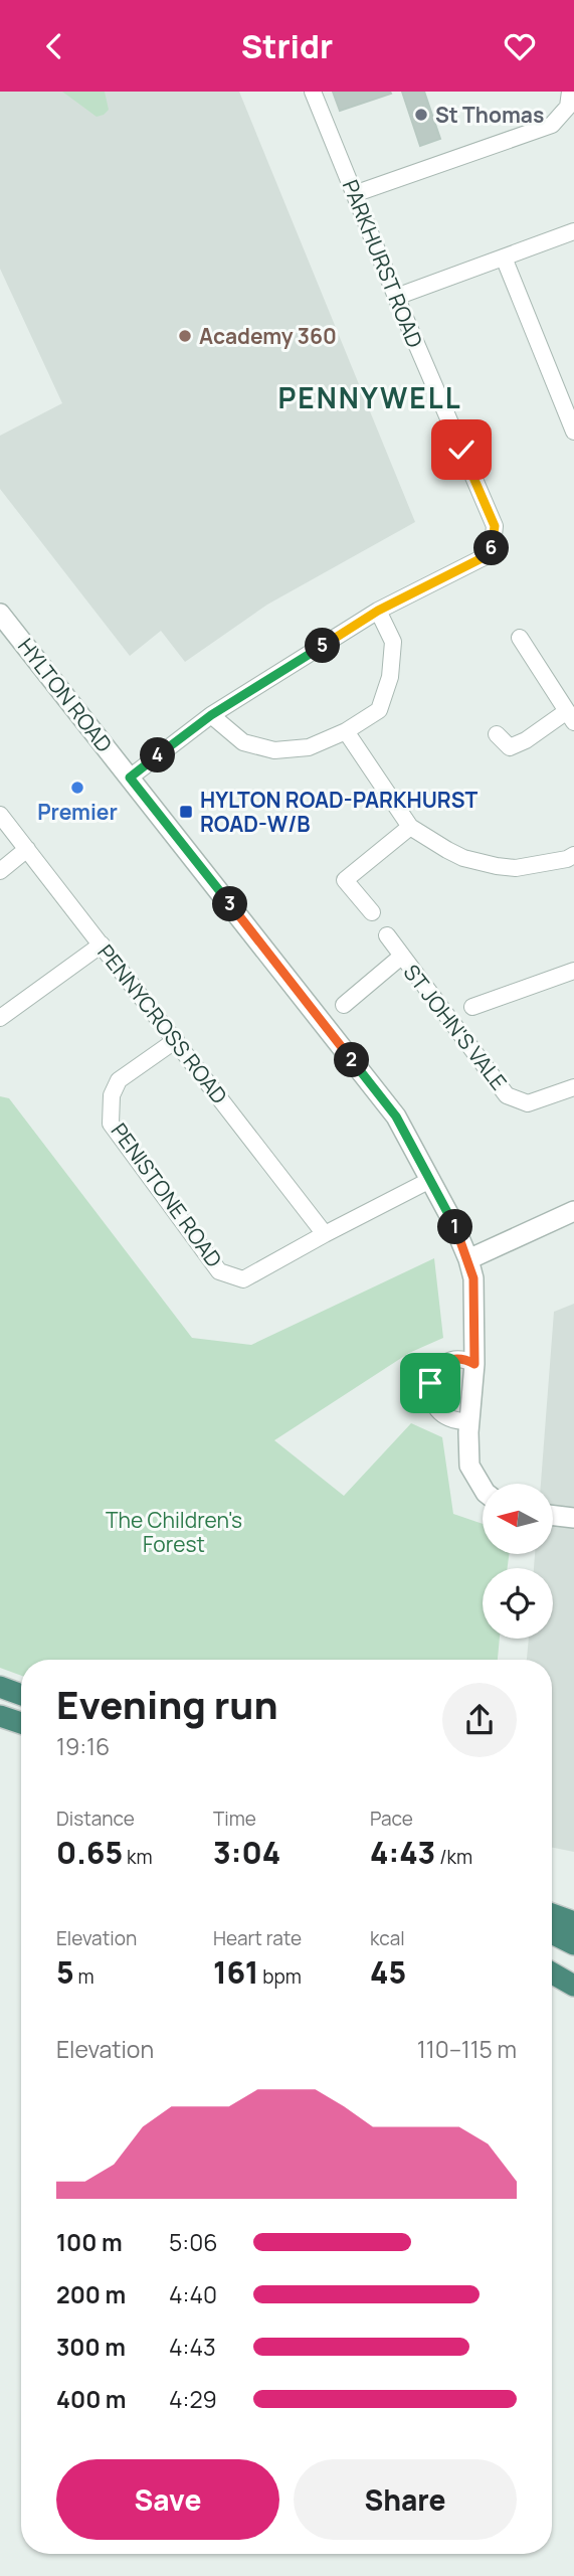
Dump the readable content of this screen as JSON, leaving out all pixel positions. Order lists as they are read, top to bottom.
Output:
{
  "streets": {
    "street": [
      "PARKHURST ROAD",
      "HYLTON ROAD",
      "PENNYCROSS ROAD",
      "ST JOHN'S VALE",
      "PENISTONE ROAD"
    ]
  },
  "crossings": [
    ["HYLTON ROAD", "PENISTONE ROAD"],
    ["PENNYCROSS ROAD", "PENISTONE ROAD"]
  ],
  "districts": ["PENNYWELL"],
  "parks": ["The Children's Forest"],
  "places": {
    "other": ["St Thomas", "Academy 360", "Premier"],
    "transit": ["HYLTON ROAD-PARKHURST ROAD-W/B"]
  },
  "north": "left",
  "page": {
    "header": "Stridr",
    "pins": [
      "6",
      "5",
      "4",
      "3",
      "2",
      "1"
    ],
    "heading": ["Evening run", "19:16"],
    "stats": [
      ["Distance", "0.65 km"],
      ["Time", "3:04"],
      ["Pace", "4:43 /km"],
      ["Elevation", "5 m"],
      ["Heart rate", "161 bpm"],
      ["kcal", "45"]
    ],
    "chart": ["Elevation", "110–115 m"],
    "list": [
      {
        "name": "100 m",
        "note": "5:06"
      },
      {
        "name": "200 m",
        "note": "4:40"
      },
      {
        "name": "300 m",
        "note": "4:43"
      },
      {
        "name": "400 m",
        "note": "4:29"
      }
    ],
    "buttons": ["Save", "Share"]
  }
}
